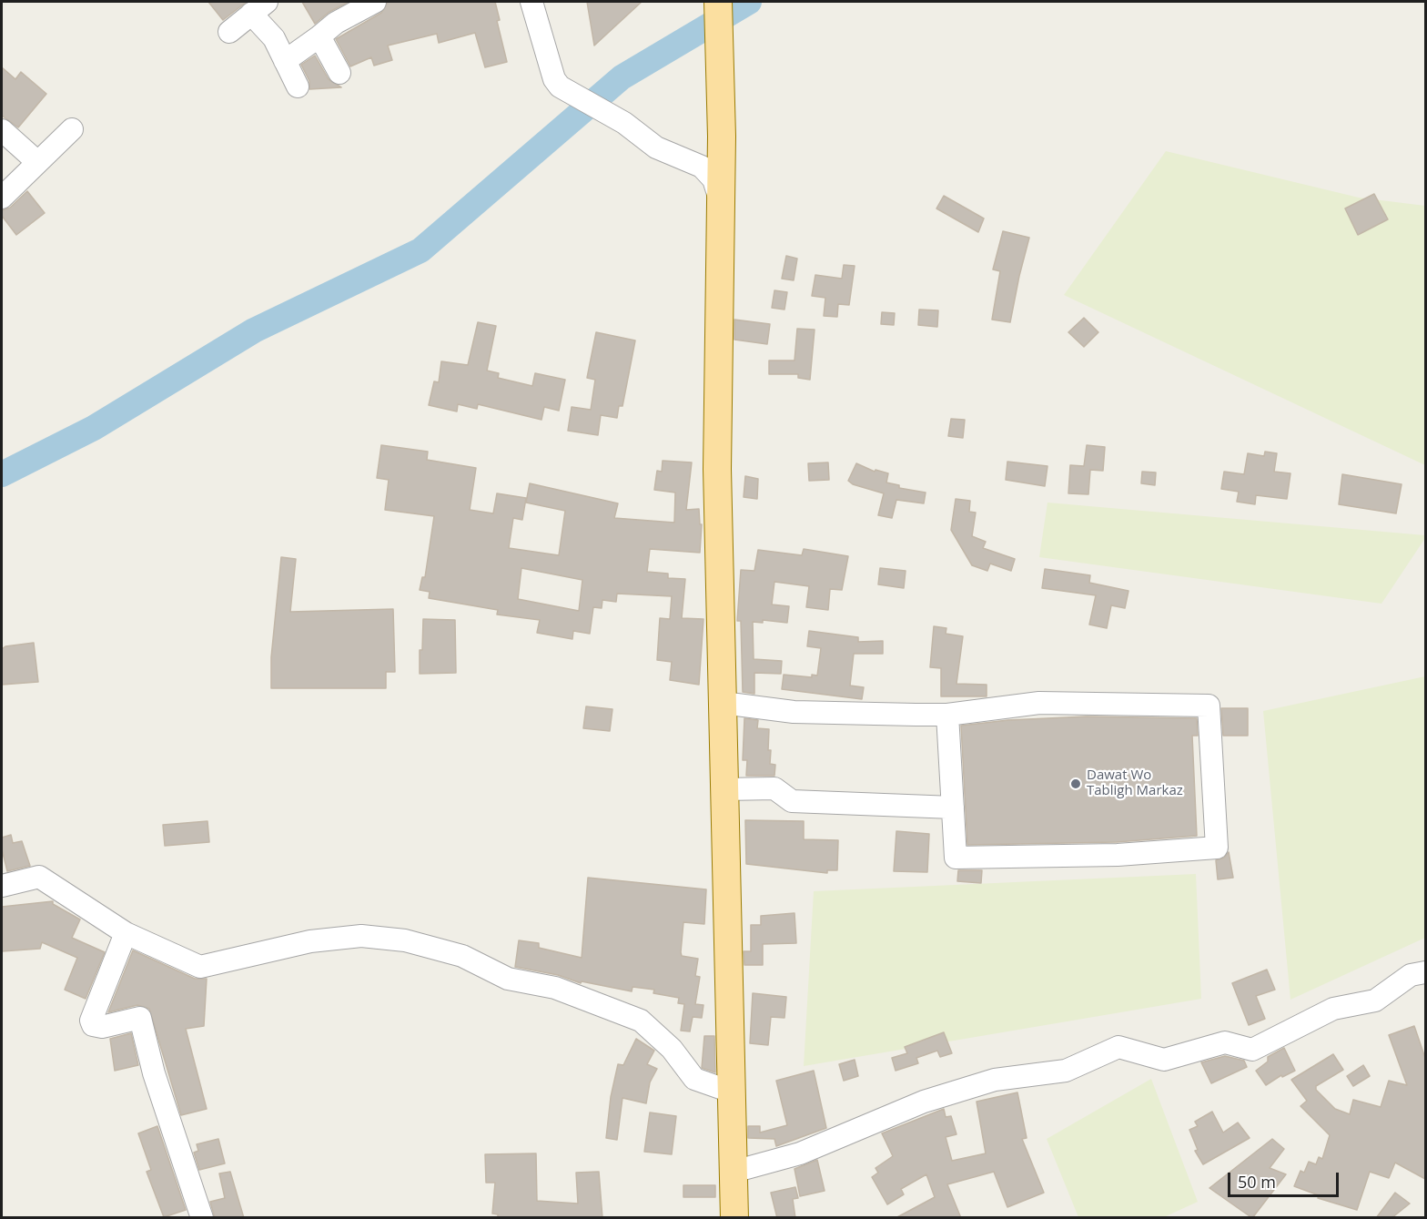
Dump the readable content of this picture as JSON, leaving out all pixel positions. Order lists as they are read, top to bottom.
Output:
{
  "places": ["Dawat Wo Tabligh Markaz"],
  "scale_bar": "50 m"
}
